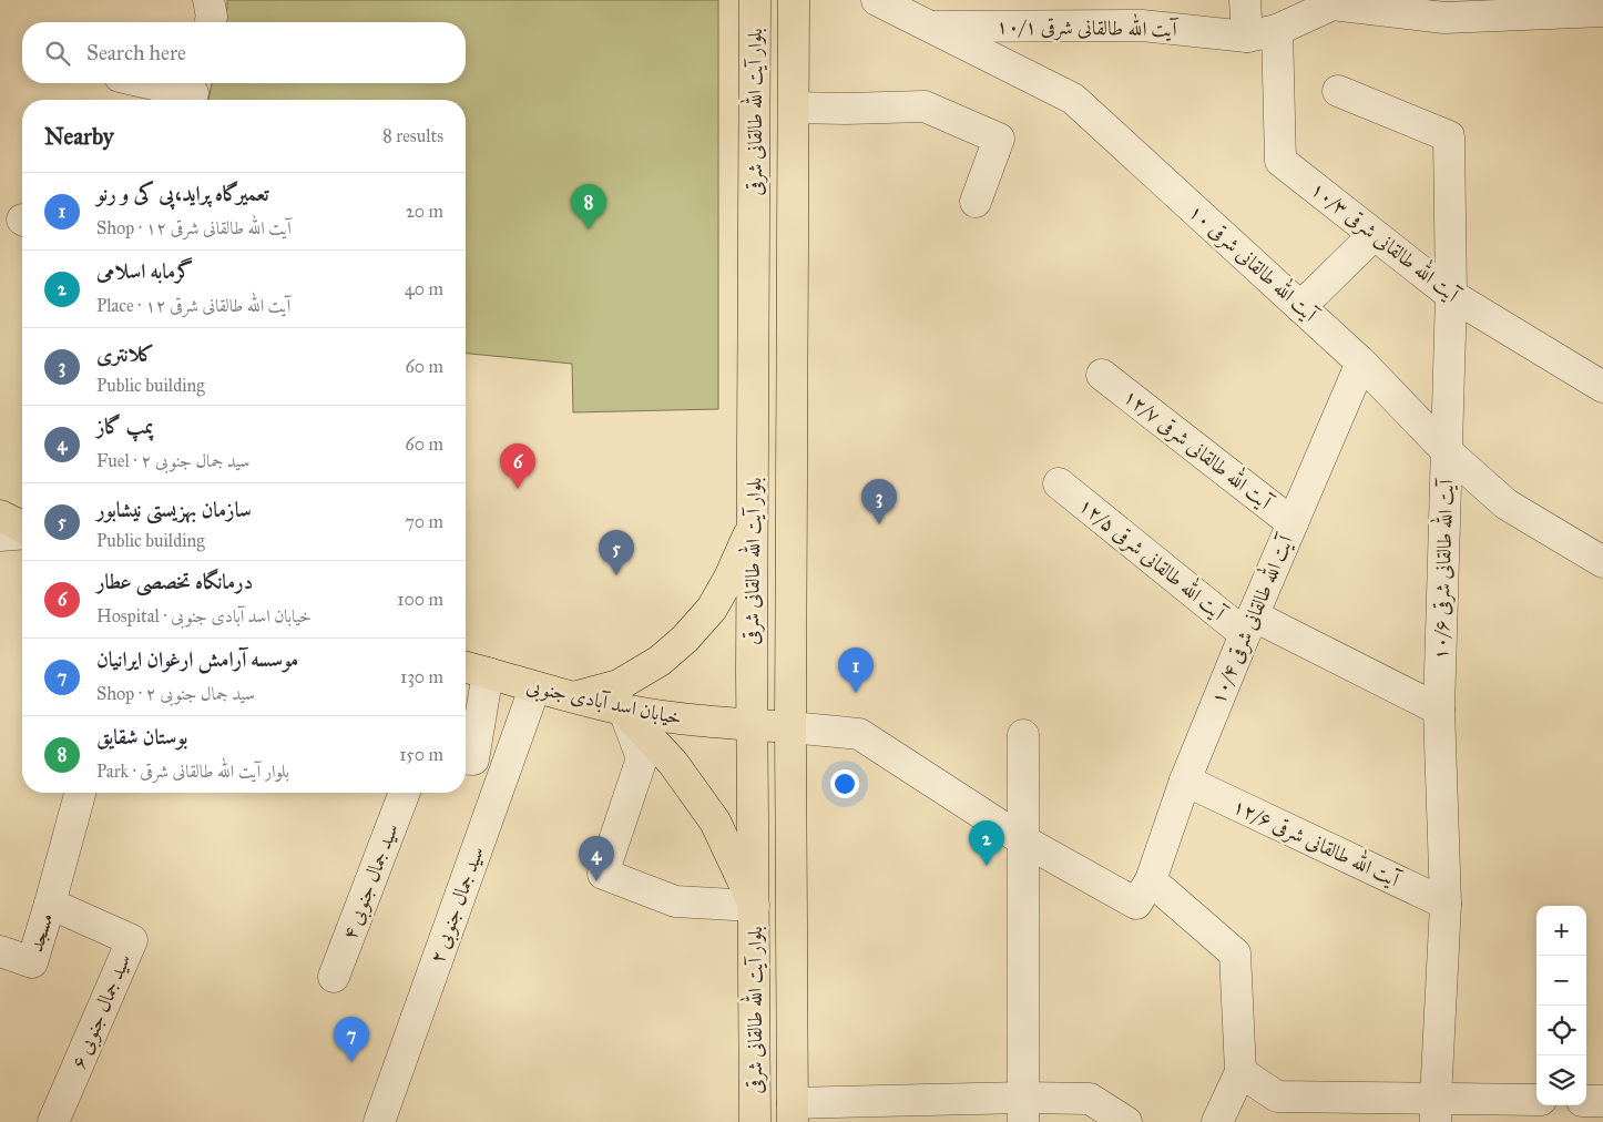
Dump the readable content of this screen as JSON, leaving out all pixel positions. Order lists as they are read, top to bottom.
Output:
{
  "streets": {
    "main road": ["بلوار آیت الله طالقانی شرقی", "خیابان اسد آبادی جنوبی"],
    "street": [
      "آیت الله طالقانی شرقی ۱۰/۱",
      "آیت الله طالقانی شرقی ۱۰/۳",
      "آیت الله طالقانی شرقی ۱۰",
      "آیت الله طالقانی شرقی ۱۲/۷",
      "آیت الله طالقانی شرقی ۱۲/۵",
      "آیت الله طالقانی شرقی ۱۰/۶",
      "آیت الله طالقانی شرقی ۱۰/۴",
      "آیت الله طالقانی شرقی ۱۲/۶",
      "سید جمال جنوبی ۴",
      "سید جمال جنوبی ۲",
      "مسجد",
      "سید جمال جنوبی ۶"
    ]
  },
  "crossings": [
    ["آیت الله طالقانی شرقی ۱۰/۱", "آیت الله طالقانی شرقی ۱۰/۳"],
    ["آیت الله طالقانی شرقی ۱۰/۱", "آیت الله طالقانی شرقی ۱۰"],
    ["بلوار آیت الله طالقانی شرقی", "خیابان اسد آبادی جنوبی"],
    ["آیت الله طالقانی شرقی ۱۰/۳", "آیت الله طالقانی شرقی ۱۰/۶"],
    ["آیت الله طالقانی شرقی ۱۰", "آیت الله طالقانی شرقی ۱۰/۶"],
    ["آیت الله طالقانی شرقی ۱۰", "آیت الله طالقانی شرقی ۱۰/۴"],
    ["آیت الله طالقانی شرقی ۱۲/۷", "آیت الله طالقانی شرقی ۱۰/۴"],
    ["آیت الله طالقانی شرقی ۱۲/۵", "آیت الله طالقانی شرقی ۱۰/۶"],
    ["آیت الله طالقانی شرقی ۱۲/۵", "آیت الله طالقانی شرقی ۱۰/۴"],
    ["آیت الله طالقانی شرقی ۱۰/۶", "آیت الله طالقانی شرقی ۱۲/۶"],
    ["آیت الله طالقانی شرقی ۱۰/۴", "آیت الله طالقانی شرقی ۱۲/۶"],
    ["خیابان اسد آبادی جنوبی", "سید جمال جنوبی ۲"],
    ["مسجد", "سید جمال جنوبی ۶"]
  ],
  "page": {
    "search": "Search here",
    "heading": ["Nearby", "8 results"],
    "list": [
      {
        "mark": "1",
        "name": "تعمیرگاه پراید،پی کی و رنو",
        "note": "Shop · آیت الله طالقانی شرقی ۱۲",
        "value": "20 m"
      },
      {
        "mark": "2",
        "name": "گرمابه اسلامی",
        "note": "Place · آیت الله طالقانی شرقی ۱۲",
        "value": "40 m"
      },
      {
        "mark": "3",
        "name": "کلانتری",
        "note": "Public building",
        "value": "60 m"
      },
      {
        "mark": "4",
        "name": "پمپ گاز",
        "note": "Fuel · سید جمال جنوبی ۲",
        "value": "60 m"
      },
      {
        "mark": "5",
        "name": "سازمان بهزیستی نیشابور",
        "note": "Public building",
        "value": "70 m"
      },
      {
        "mark": "6",
        "name": "درمانگاه تخصصی عطار",
        "note": "Hospital · خیابان اسد آبادی جنوبی",
        "value": "100 m"
      },
      {
        "mark": "7",
        "name": "موسسه آرامش ارغوان ایرانیان",
        "note": "Shop · سید جمال جنوبی ۲",
        "value": "130 m"
      },
      {
        "mark": "8",
        "name": "بوستان شقایق",
        "note": "Park · بلوار آیت الله طالقانی شرقی",
        "value": "150 m"
      }
    ],
    "pins": [
      "8",
      "6",
      "3",
      "5",
      "1",
      "2",
      "4",
      "7"
    ],
    "map_buttons": ["+", "−"]
  }
}
